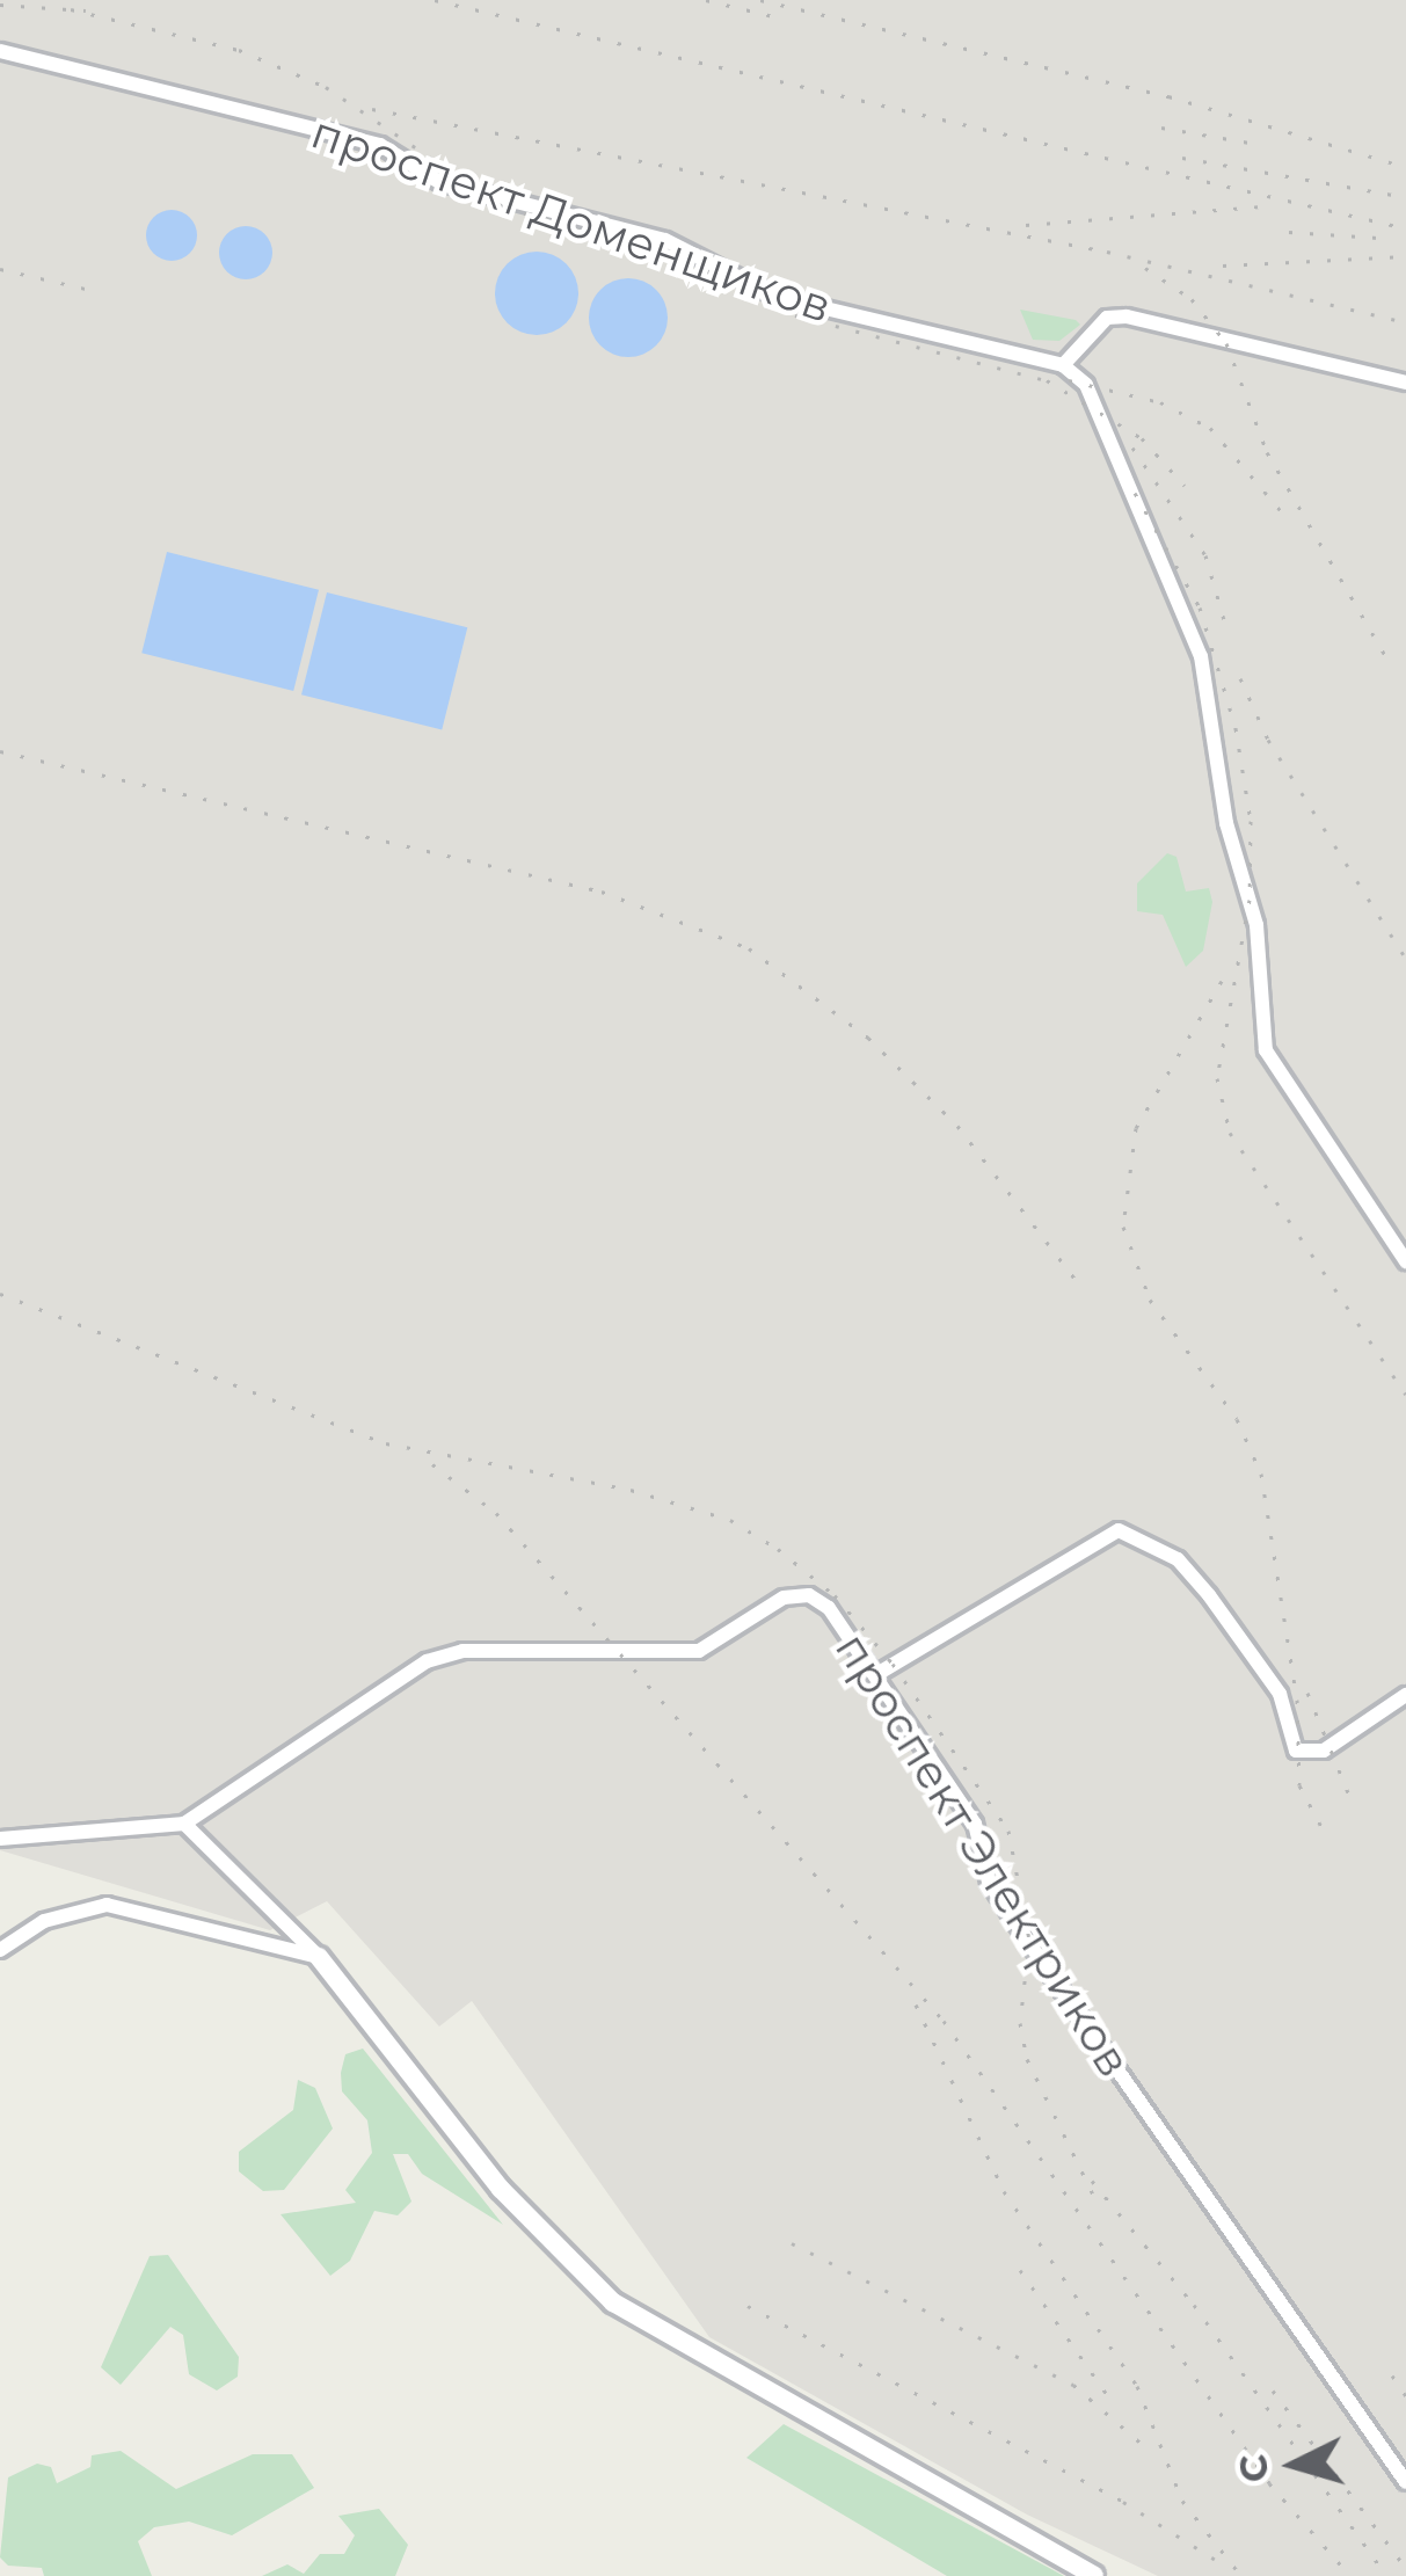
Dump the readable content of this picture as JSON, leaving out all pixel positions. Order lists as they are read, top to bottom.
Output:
{
  "streets": {
    "street": ["проспект Доменщиков", "проспект Электриков"]
  },
  "north": "left"
}
